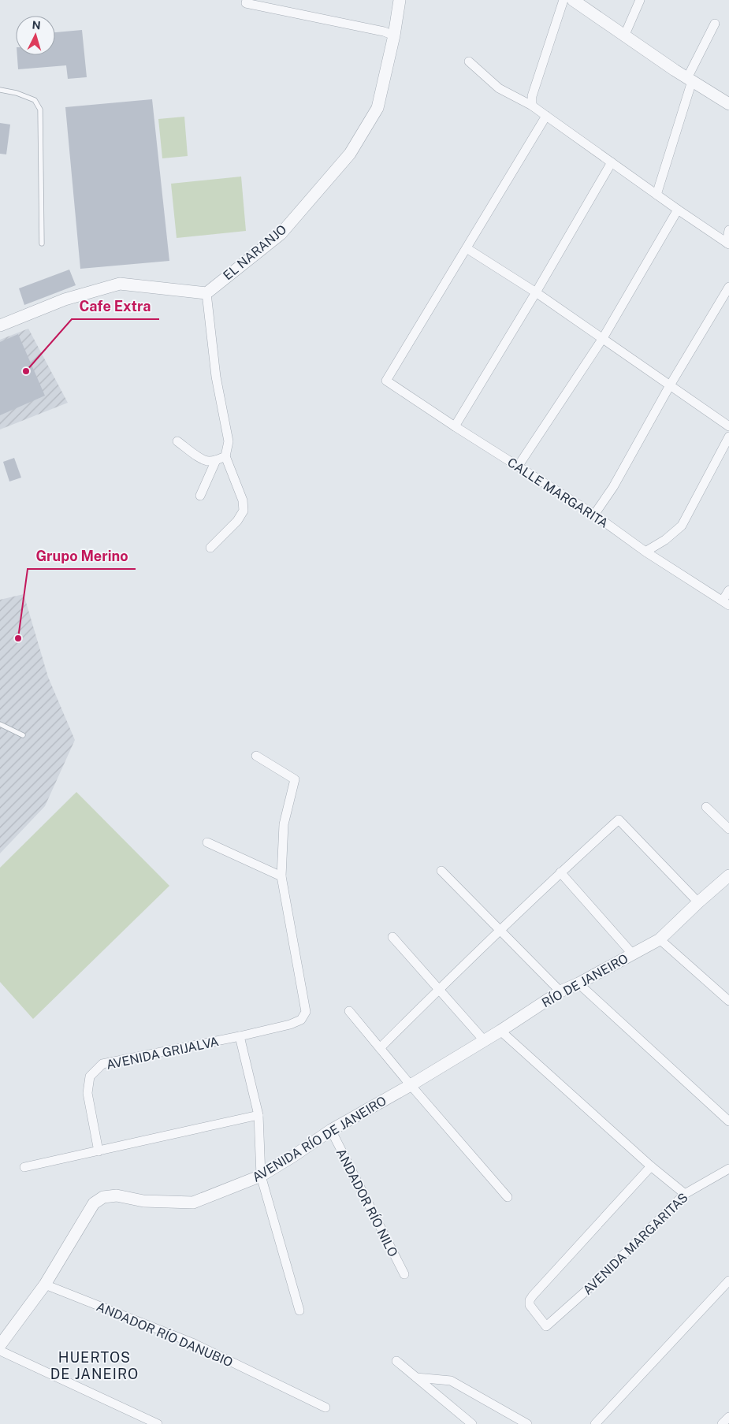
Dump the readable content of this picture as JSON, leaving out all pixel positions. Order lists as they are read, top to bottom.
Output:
{
  "streets": {
    "street": [
      "EL NARANJO",
      "CALLE MARGARITA",
      "RÍO DE JANEIRO",
      "AVENIDA GRIJALVA",
      "AVENIDA RÍO DE JANEIRO",
      "ANDADOR RÍO NILO",
      "AVENIDA MARGARITAS",
      "ANDADOR RÍO DANUBIO"
    ]
  },
  "crossings": [
    ["RÍO DE JANEIRO", "AVENIDA RÍO DE JANEIRO"],
    ["AVENIDA RÍO DE JANEIRO", "ANDADOR RÍO NILO"],
    ["AVENIDA RÍO DE JANEIRO", "ANDADOR RÍO DANUBIO"]
  ],
  "districts": ["HUERTOS DE JANEIRO"],
  "places": ["Cafe Extra", "Grupo Merino"],
  "north": "top"
}
